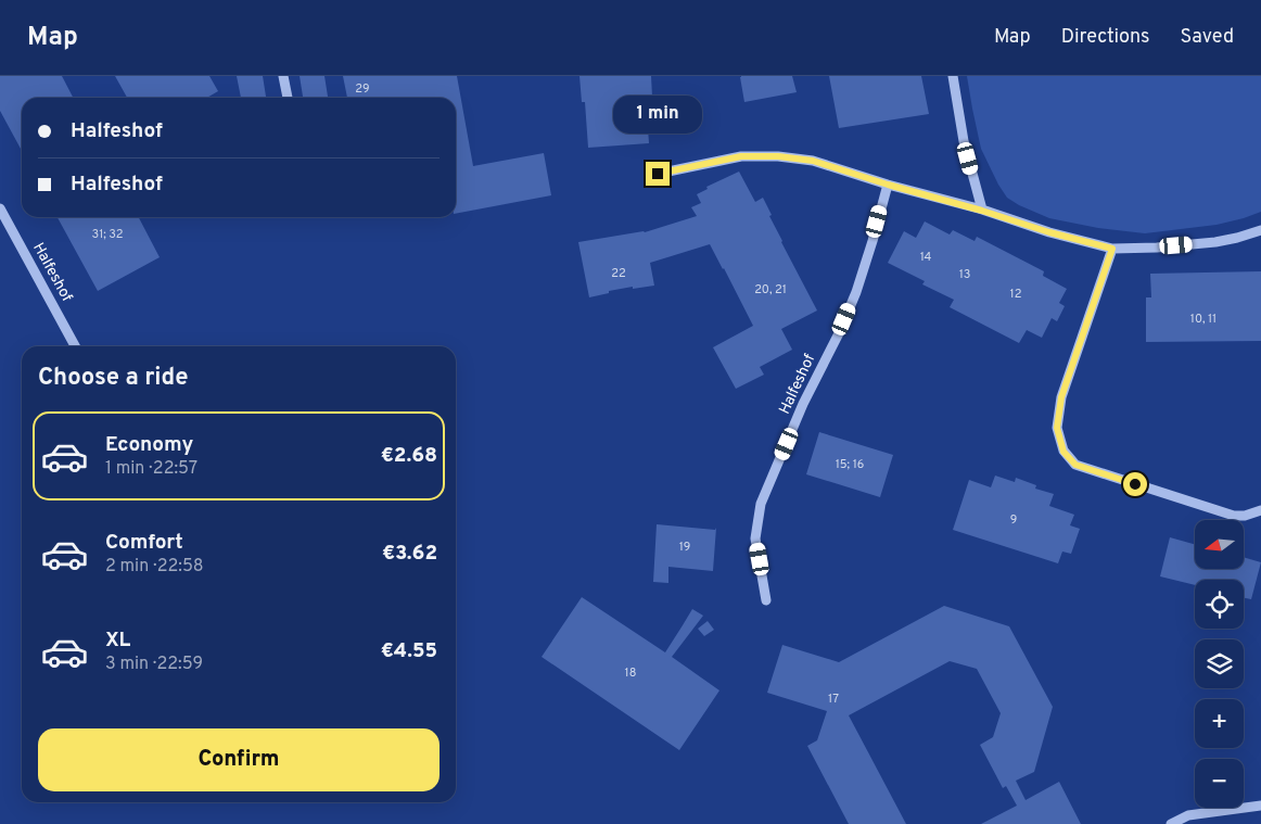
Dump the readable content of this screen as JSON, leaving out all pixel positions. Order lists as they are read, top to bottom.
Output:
{
  "streets": {
    "street": ["Halfeshof"]
  },
  "house_numbers": [
    "29",
    "31; 32",
    "14",
    "22",
    "13",
    "20, 21",
    "12",
    "10, 11",
    "15; 16",
    "9",
    "19",
    "18",
    "17"
  ],
  "north": "left",
  "page": {
    "header": "Map",
    "nav": ["Map", "Directions", "Saved"],
    "bubble": "1 min",
    "banner": ["Halfeshof", "Halfeshof"],
    "heading": "Choose a ride",
    "list": [
      {
        "name": "Economy",
        "note": "1 min · 22:57",
        "value": "€2.68"
      },
      {
        "name": "Comfort",
        "note": "2 min · 22:58",
        "value": "€3.62"
      },
      {
        "name": "XL",
        "note": "3 min · 22:59",
        "value": "€4.55"
      }
    ],
    "map_buttons": ["+", "−"],
    "buttons": "Confirm"
  }
}
